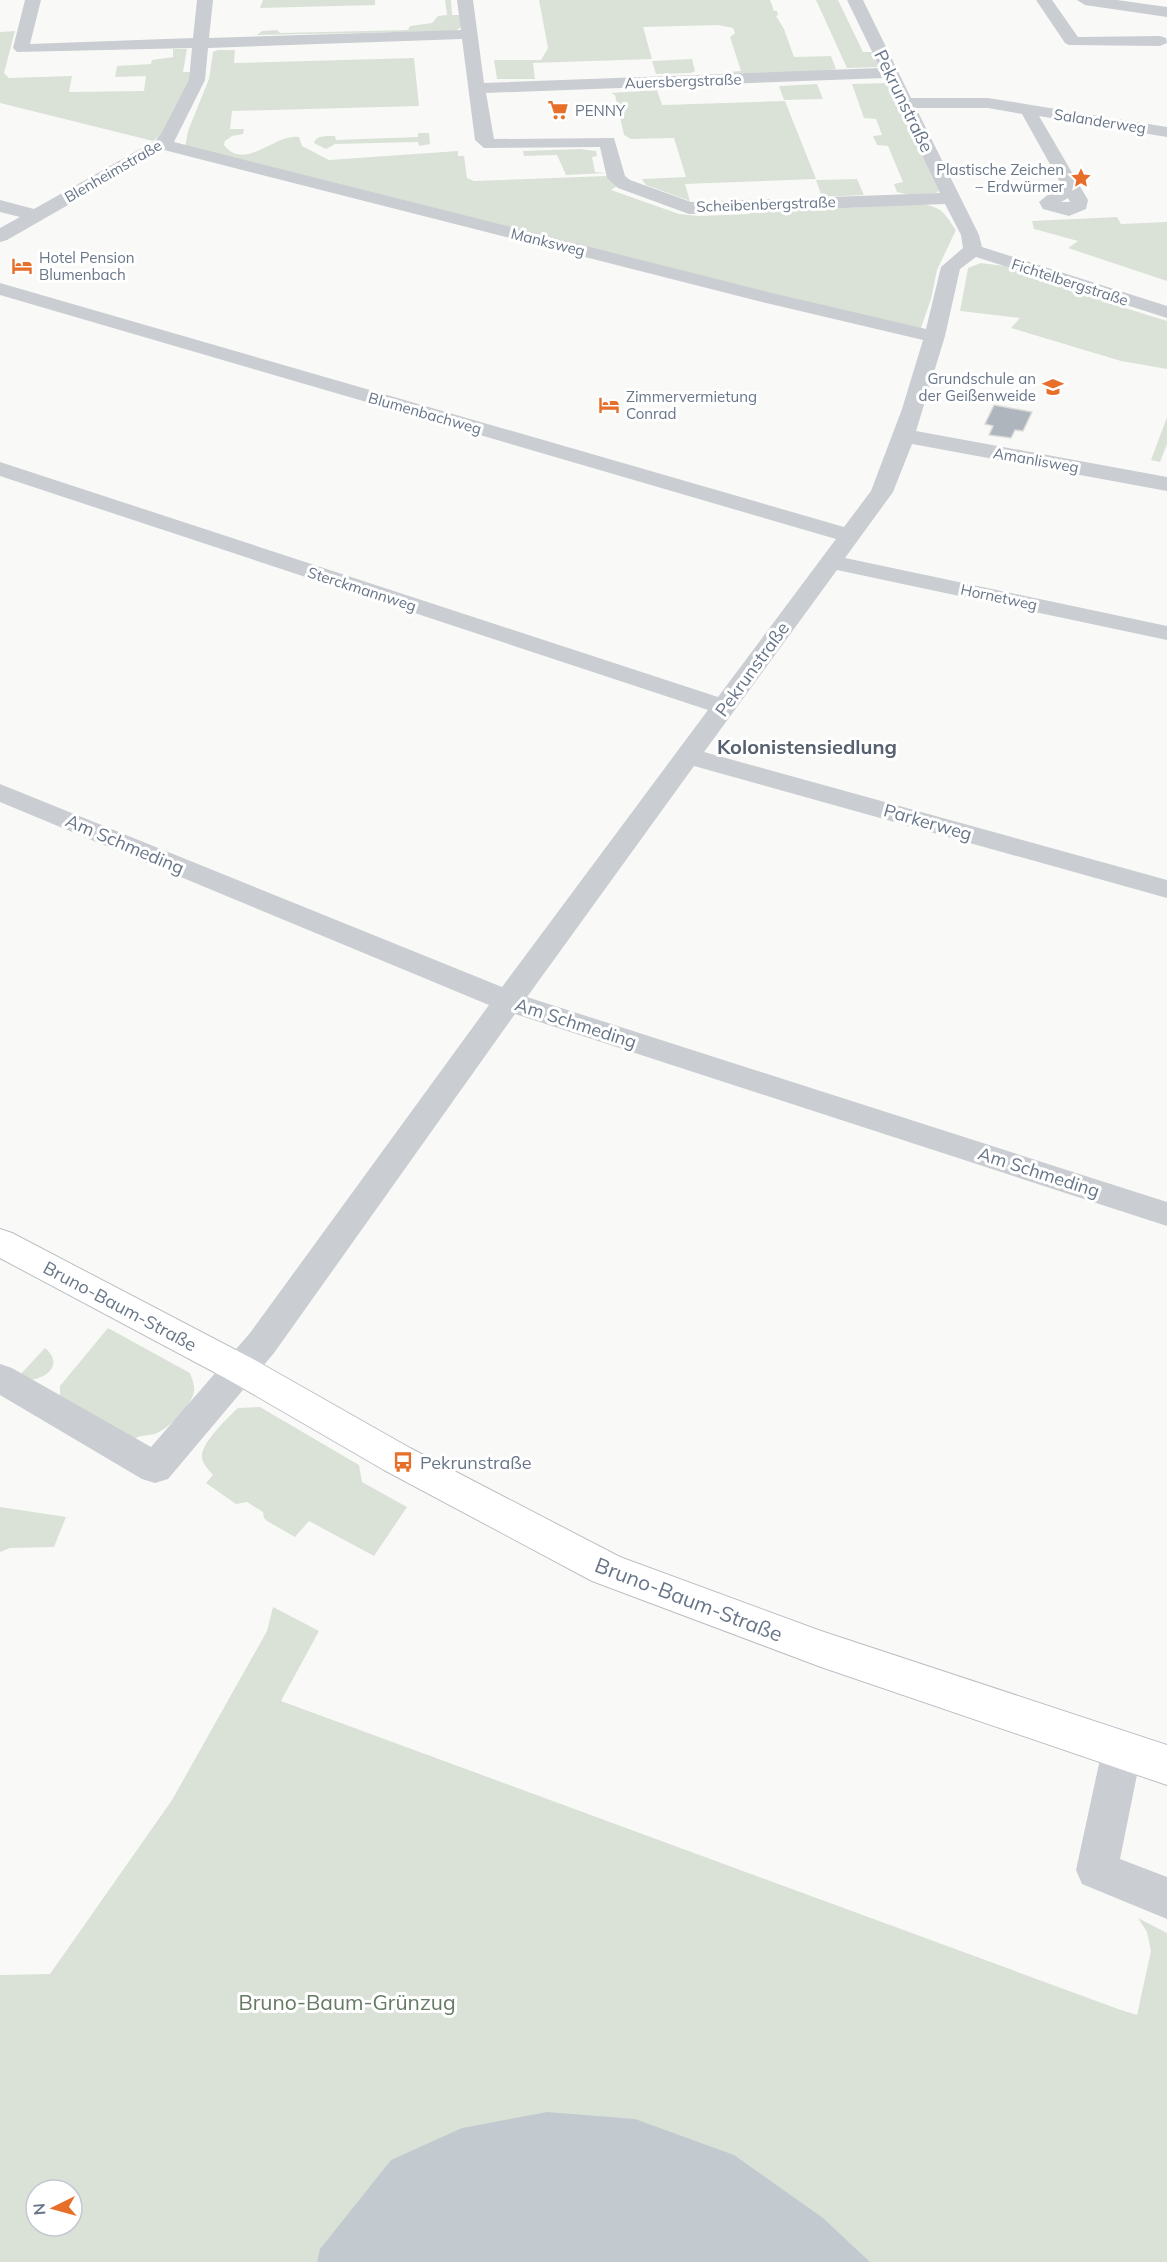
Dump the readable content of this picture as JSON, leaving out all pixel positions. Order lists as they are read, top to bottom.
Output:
{
  "streets": {
    "street": [
      "Auersbergstraße",
      "Pekrunstraße",
      "Salanderweg",
      "Blenheimstraße",
      "Scheibenbergstraße",
      "Manksweg",
      "Fichtelbergstraße",
      "Blumenbachweg",
      "Amanlisweg",
      "Sterckmannweg",
      "Hornetweg",
      "Parkerweg",
      "Am Schmeding",
      "Bruno-Baum-Straße"
    ]
  },
  "crossings": [
    ["Auersbergstraße", "Pekrunstraße"],
    ["Auersbergstraße", "Scheibenbergstraße"],
    ["Pekrunstraße", "Salanderweg"],
    ["Pekrunstraße", "Scheibenbergstraße"],
    ["Pekrunstraße", "Manksweg"],
    ["Pekrunstraße", "Fichtelbergstraße"],
    ["Pekrunstraße", "Blumenbachweg"],
    ["Pekrunstraße", "Amanlisweg"],
    ["Pekrunstraße", "Sterckmannweg"],
    ["Pekrunstraße", "Hornetweg"],
    ["Pekrunstraße", "Parkerweg"],
    ["Pekrunstraße", "Am Schmeding"],
    ["Pekrunstraße", "Bruno-Baum-Straße"],
    ["Blenheimstraße", "Manksweg"]
  ],
  "districts": ["Kolonistensiedlung"],
  "parks": ["Bruno-Baum-Grünzug"],
  "places": {
    "supermarket": ["PENNY"],
    "place": ["Plastische Zeichen – Erdwürmer"],
    "hotel": ["Hotel Pension Blumenbach", "Zimmervermietung Conrad"],
    "school or university": ["Grundschule an der Geißenweide"],
    "bus stop": ["Pekrunstraße"]
  },
  "north": "left"
}
